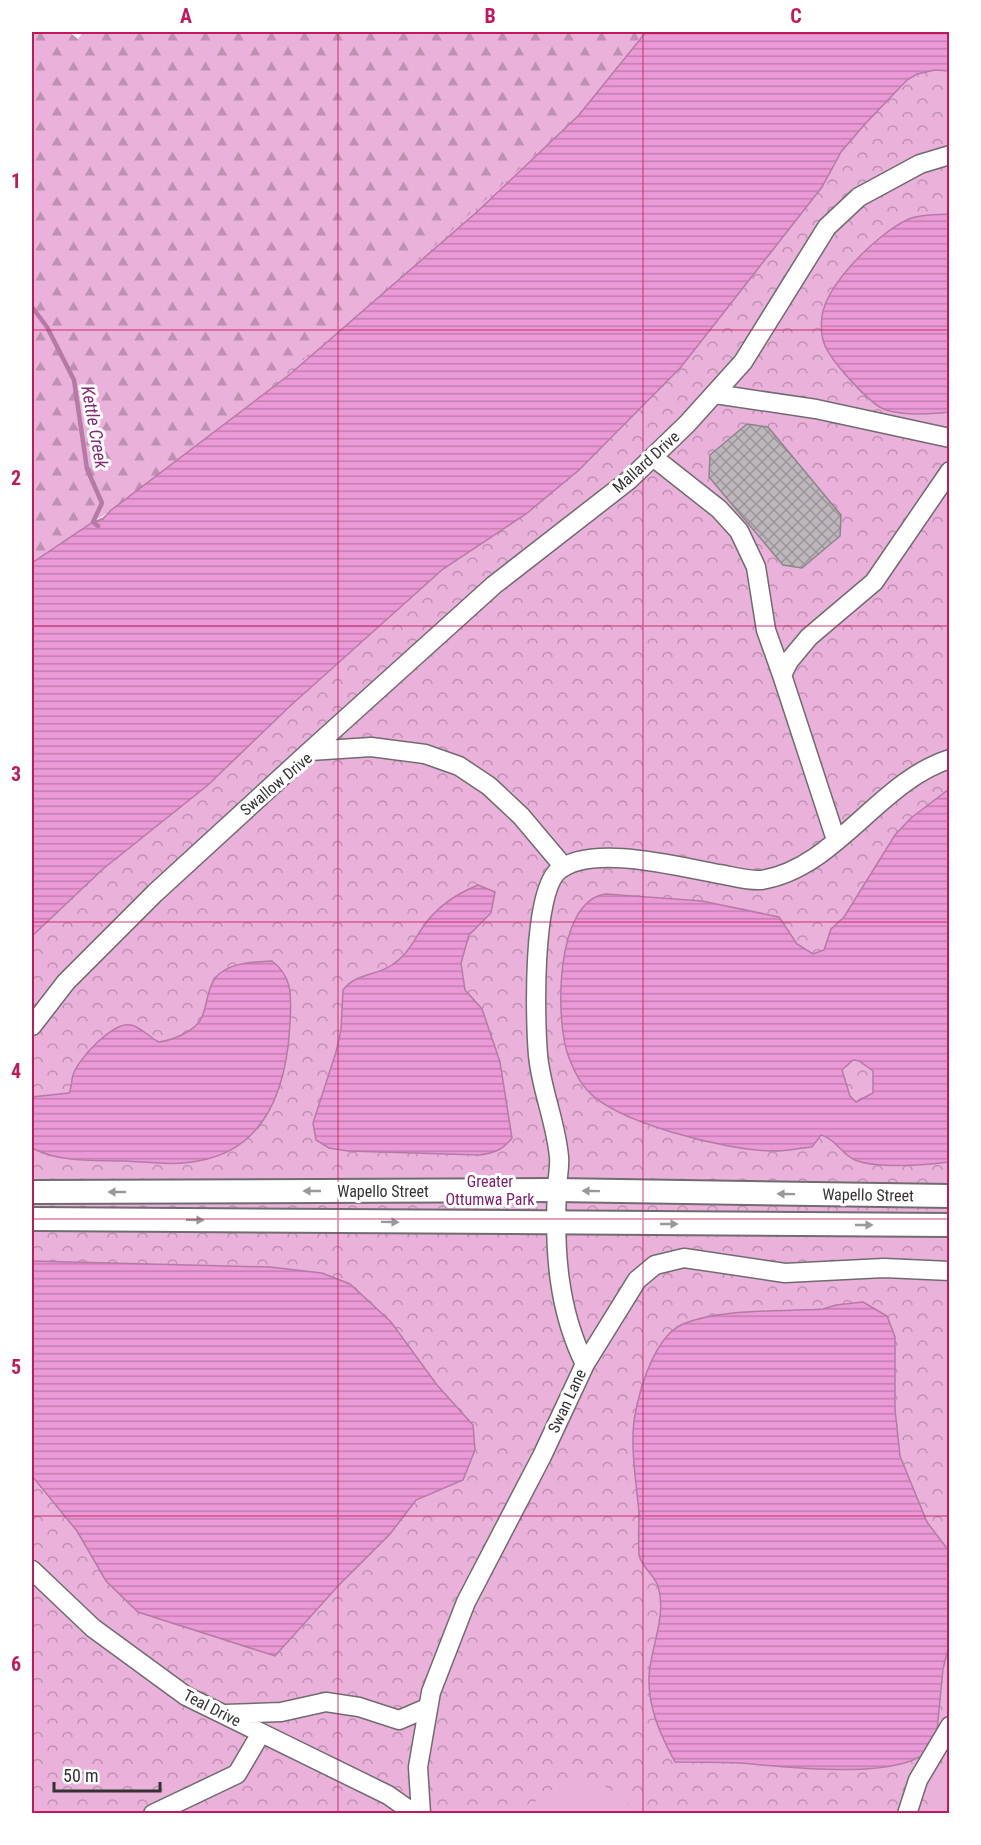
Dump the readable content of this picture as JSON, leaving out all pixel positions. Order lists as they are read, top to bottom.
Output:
{
  "streets": {
    "main road": ["Wapello Street"],
    "lane": [
      "Mallard Drive",
      "Swallow Drive",
      "Swan Lane",
      "Teal Drive"
    ]
  },
  "crossings": [
    ["Mallard Drive", "Swallow Drive"],
    ["Swallow Drive", "Swan Lane"],
    ["Wapello Street", "Swan Lane"]
  ],
  "water": ["Kettle Creek"],
  "parks": ["Greater Ottumwa Park"],
  "scale_bar": "50 m",
  "grid": {
    "columns": ["A", "B", "C"],
    "rows": [
      "1",
      "2",
      "3",
      "4",
      "5",
      "6"
    ]
  }
}
